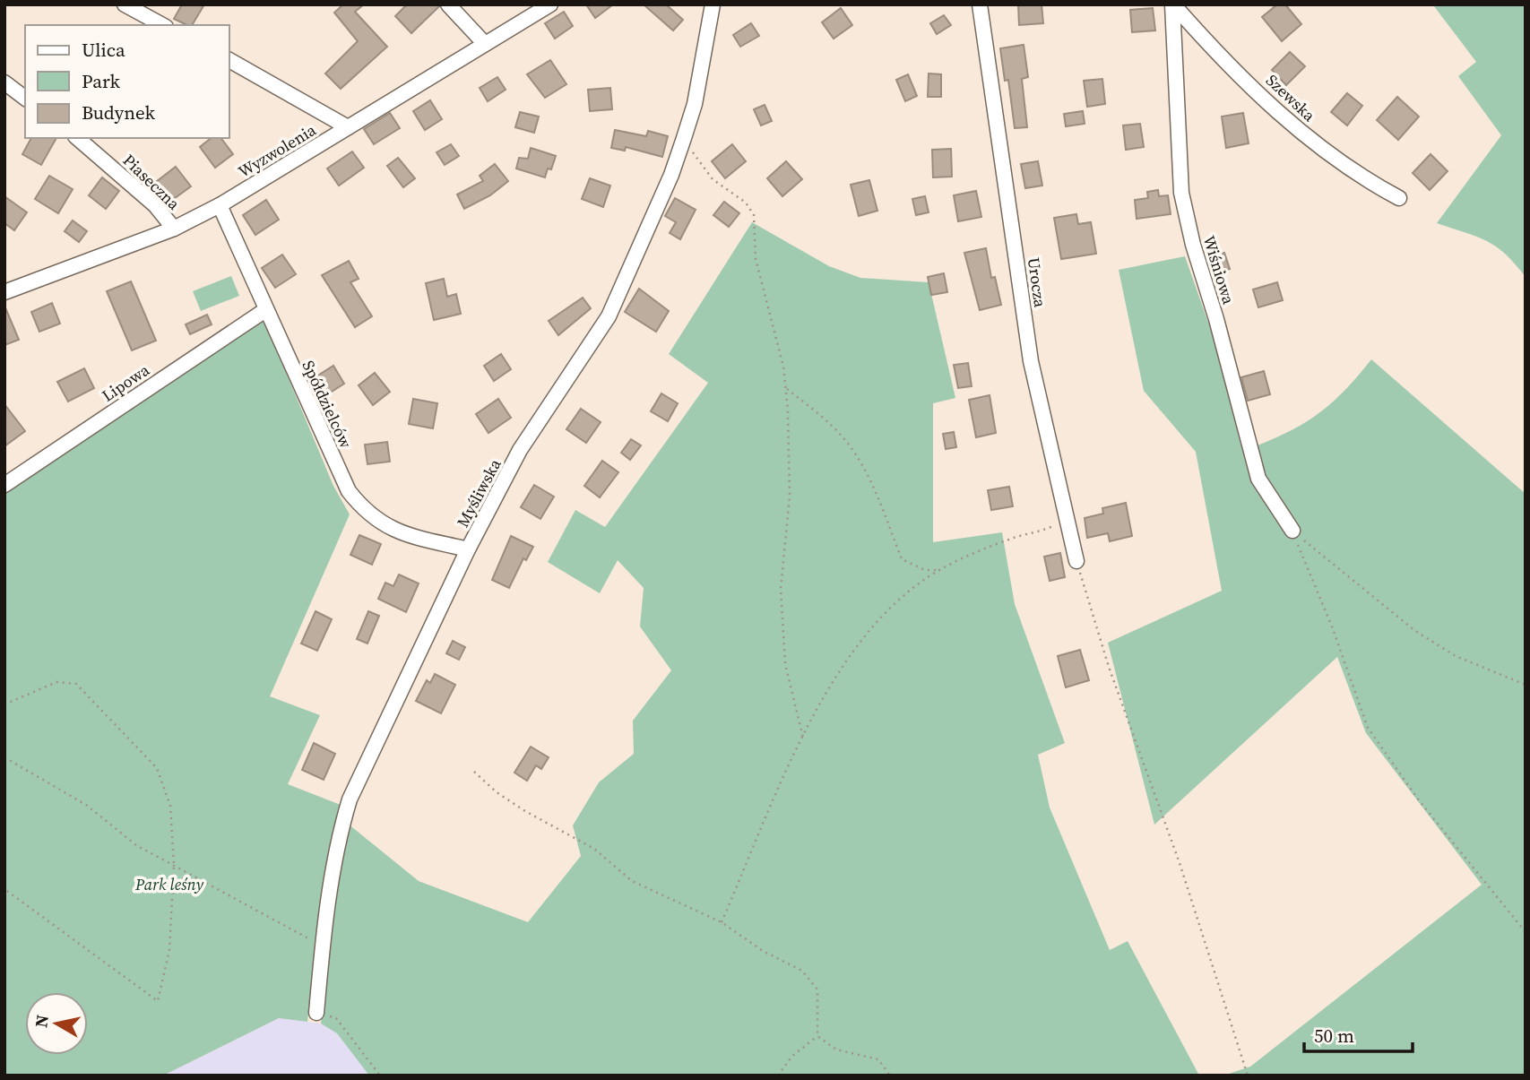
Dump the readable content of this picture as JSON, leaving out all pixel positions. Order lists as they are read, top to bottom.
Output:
{
  "streets": {
    "street": [
      "Szewska",
      "Wyzwolenia",
      "Piaseczna",
      "Wiśniowa",
      "Urocza",
      "Lipowa",
      "Spółdzielców",
      "Myśliwska"
    ]
  },
  "crossings": [
    ["Szewska", "Wiśniowa"],
    ["Wyzwolenia", "Piaseczna"],
    ["Wyzwolenia", "Spółdzielców"],
    ["Lipowa", "Spółdzielców"],
    ["Spółdzielców", "Myśliwska"]
  ],
  "parks": ["Park leśny"],
  "legend": ["Ulica", "Park", "Budynek"],
  "scale_bar": "50 m",
  "north": "left"
}
